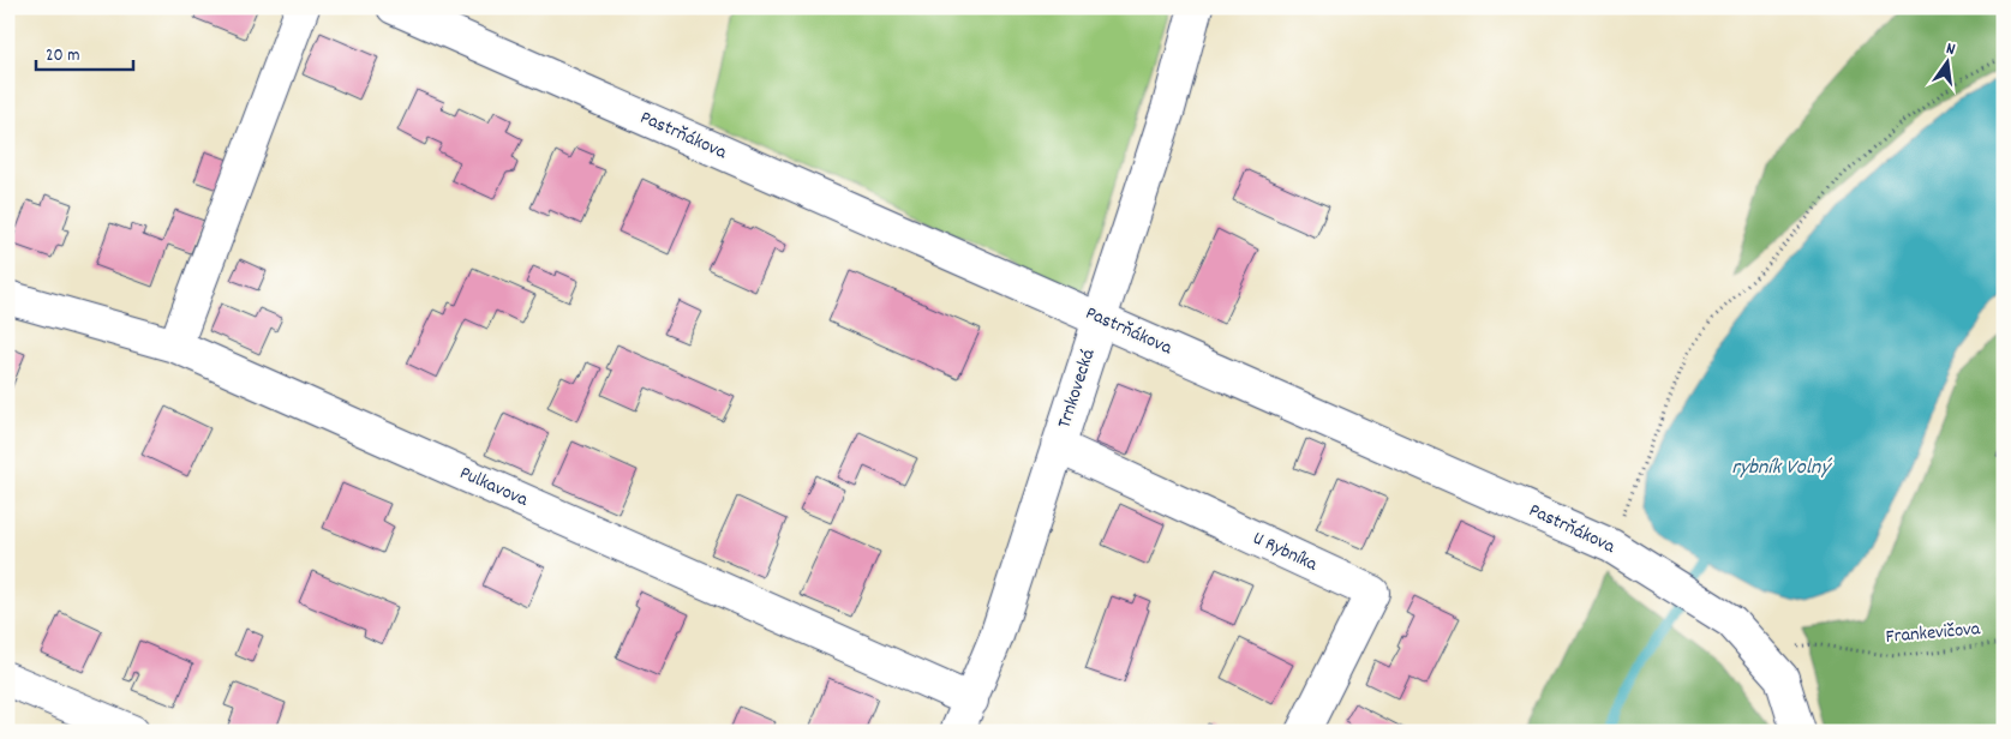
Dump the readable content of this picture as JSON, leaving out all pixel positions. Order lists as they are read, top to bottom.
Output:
{
  "streets": {
    "street": [
      "Pastrňákova",
      "Trnkovecká",
      "Pulkavova",
      "U Rybníka"
    ],
    "path": ["Frankevičova"]
  },
  "crossings": [
    ["Pastrňákova", "Trnkovecká"],
    ["Pastrňákova", "Frankevičova"],
    ["Trnkovecká", "Pulkavova"],
    ["Trnkovecká", "U Rybníka"]
  ],
  "water": ["rybník Volný"],
  "scale_bar": "20 m",
  "north": "top"
}
